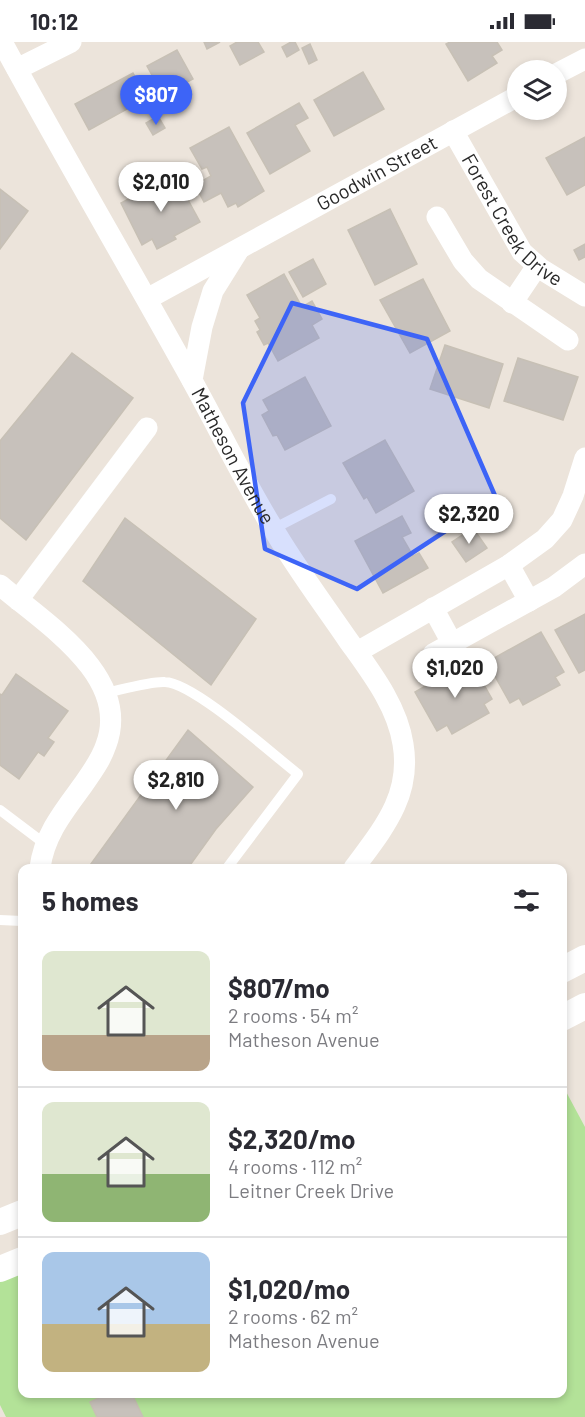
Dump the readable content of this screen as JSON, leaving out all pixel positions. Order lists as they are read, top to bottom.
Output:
{
  "streets": {
    "street": ["Goodwin Street", "Forest Creek Drive", "Matheson Avenue"]
  },
  "crossings": [
    ["Goodwin Street", "Forest Creek Drive"],
    ["Goodwin Street", "Matheson Avenue"]
  ],
  "page": {
    "status": "10:12",
    "price": [
      "$807",
      "$2,010",
      "$2,320",
      "$1,020",
      "$2,810"
    ],
    "heading": "5 homes",
    "list": [
      {
        "name": "$807/mo",
        "note": "2 rooms · 54 m² · Matheson Avenue"
      },
      {
        "name": "$2,320/mo",
        "note": "4 rooms · 112 m² · Leitner Creek Drive"
      },
      {
        "name": "$1,020/mo",
        "note": "2 rooms · 62 m² · Matheson Avenue"
      }
    ]
  }
}
